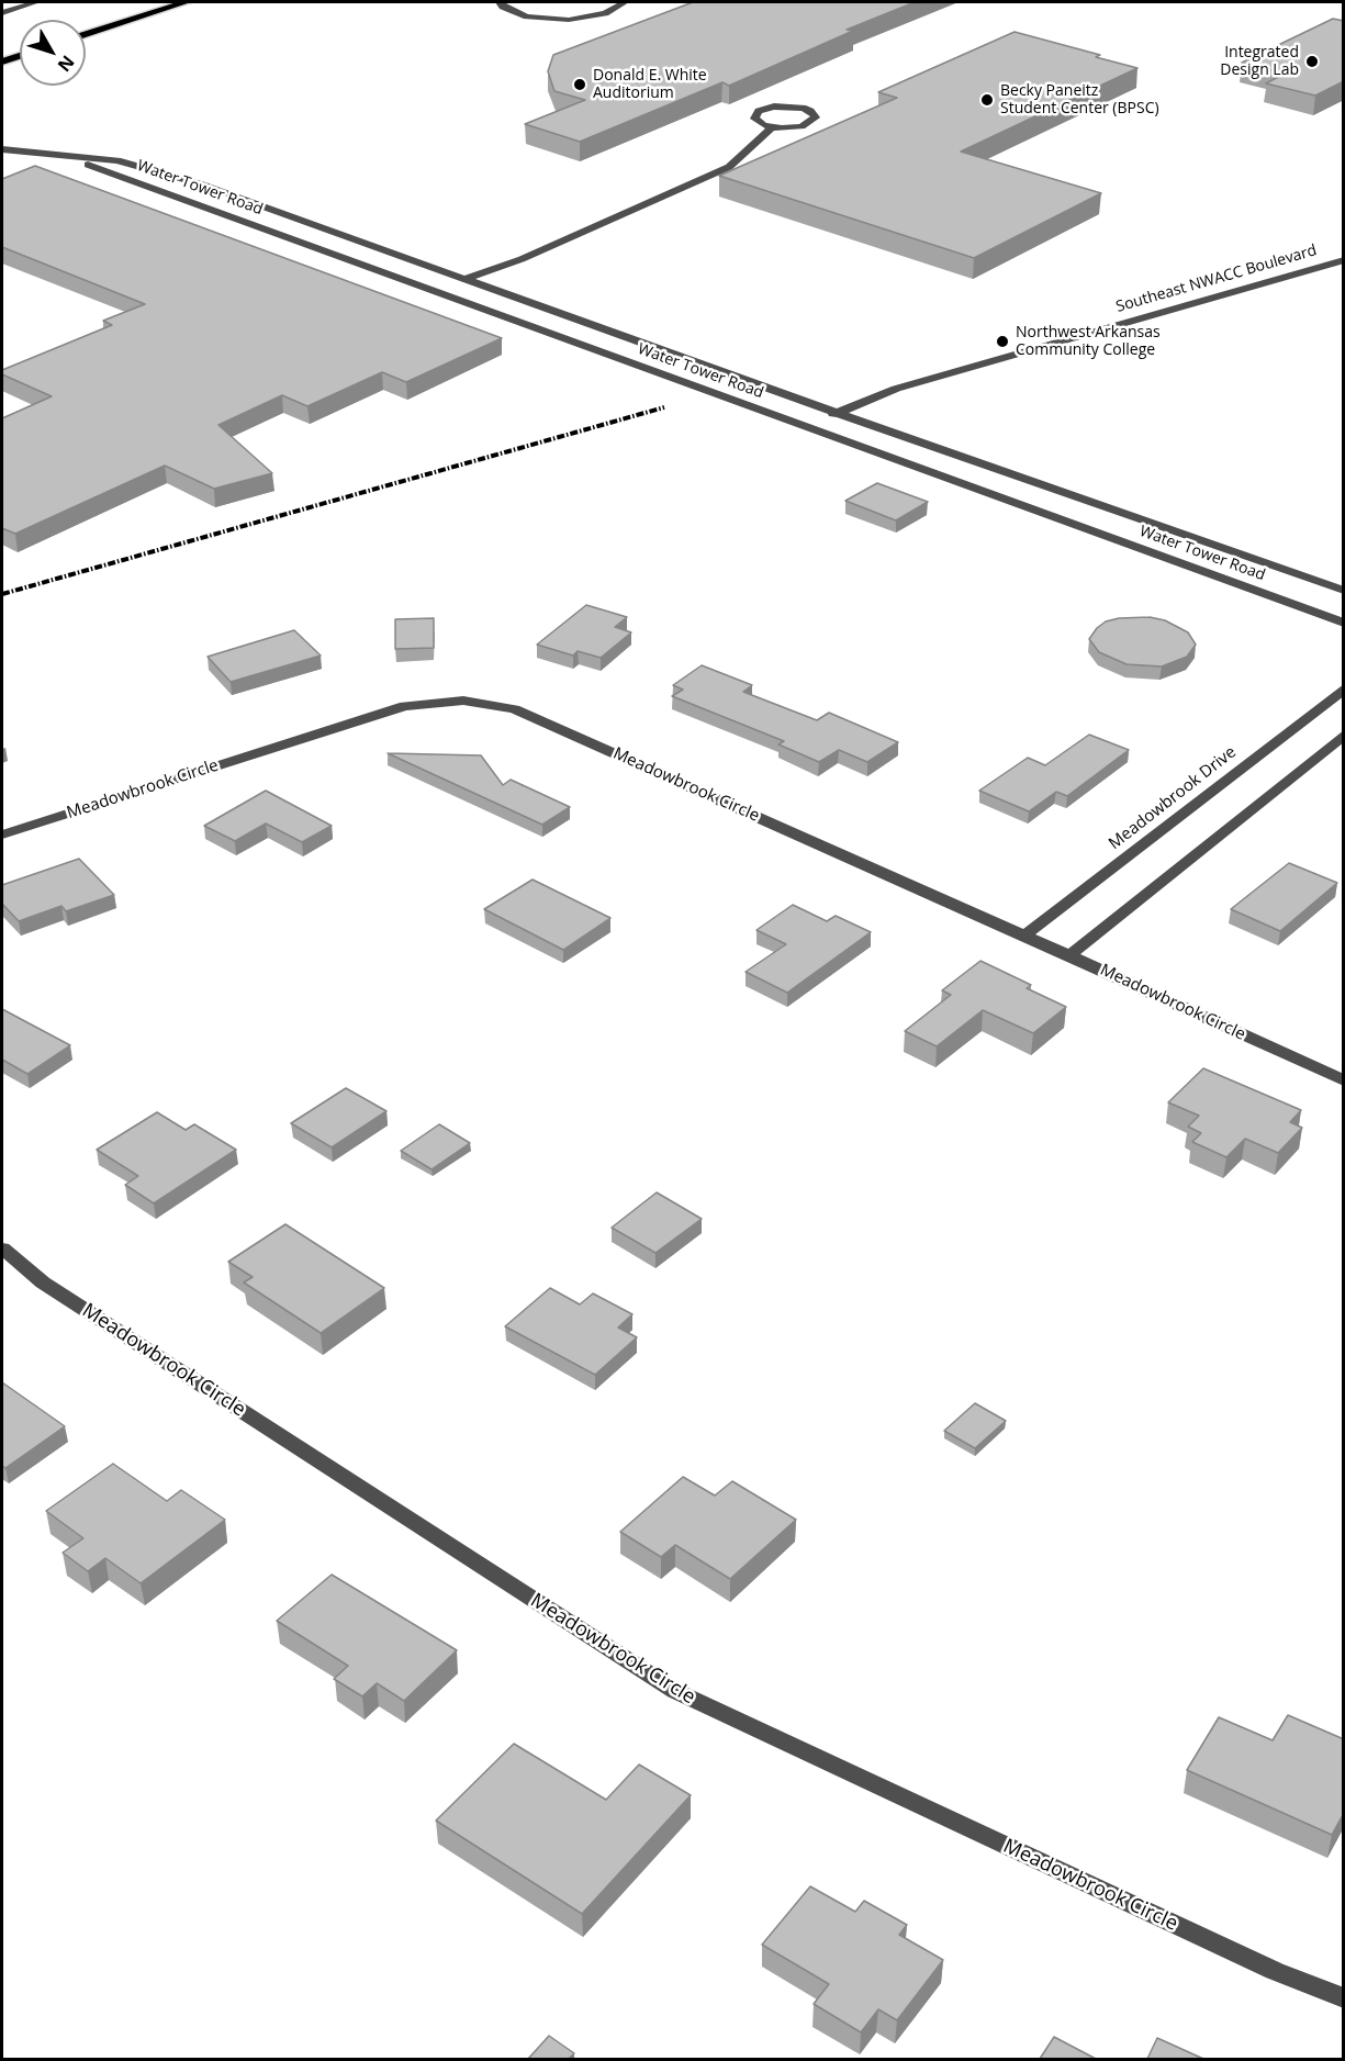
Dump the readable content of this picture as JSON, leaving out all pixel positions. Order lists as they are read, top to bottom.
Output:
{
  "streets": {
    "street": [
      "Water Tower Road",
      "Southeast NWACC Boulevard",
      "Meadowbrook Circle",
      "Meadowbrook Drive"
    ]
  },
  "crossings": [
    ["Water Tower Road", "Southeast NWACC Boulevard"],
    ["Meadowbrook Circle", "Meadowbrook Drive"]
  ],
  "places": [
    "Integrated Design Lab",
    "Donald E. White Auditorium",
    "Becky Paneitz Student Center (BPSC)",
    "Northwest Arkansas Community College"
  ],
  "north": "bottom right"
}
